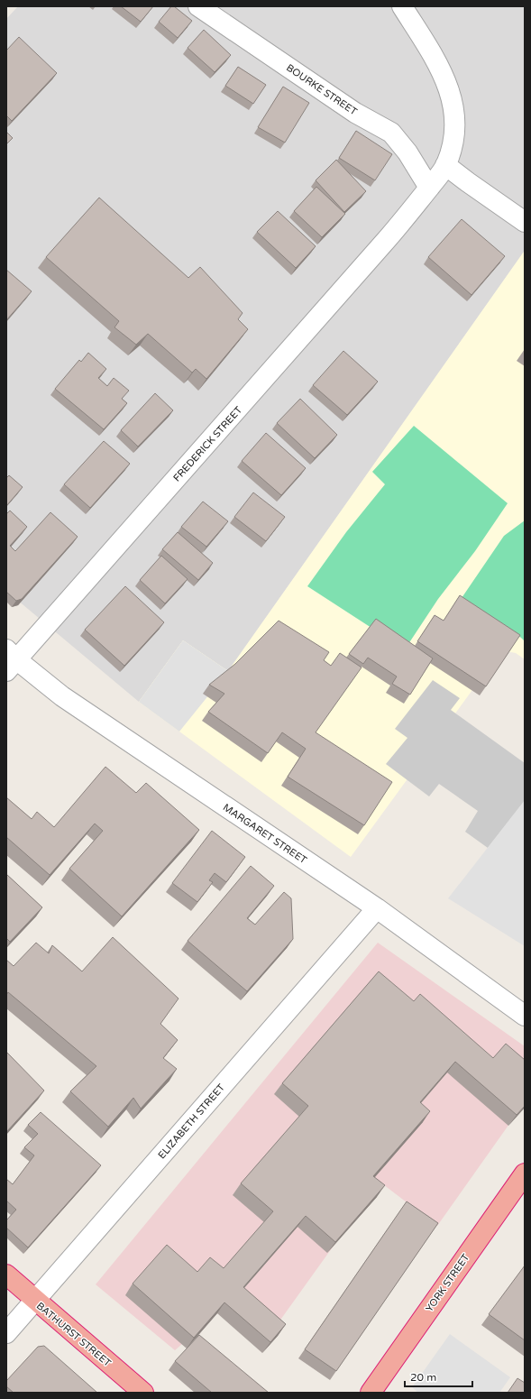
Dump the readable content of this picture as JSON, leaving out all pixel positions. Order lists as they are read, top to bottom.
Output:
{
  "streets": {
    "highway": ["YORK STREET", "BATHURST STREET"],
    "street": [
      "BOURKE STREET",
      "FREDERICK STREET",
      "MARGARET STREET",
      "ELIZABETH STREET"
    ]
  },
  "crossings": [
    ["BOURKE STREET", "FREDERICK STREET"],
    ["FREDERICK STREET", "MARGARET STREET"],
    ["MARGARET STREET", "ELIZABETH STREET"],
    ["ELIZABETH STREET", "BATHURST STREET"]
  ],
  "scale_bar": "20 m"
}
